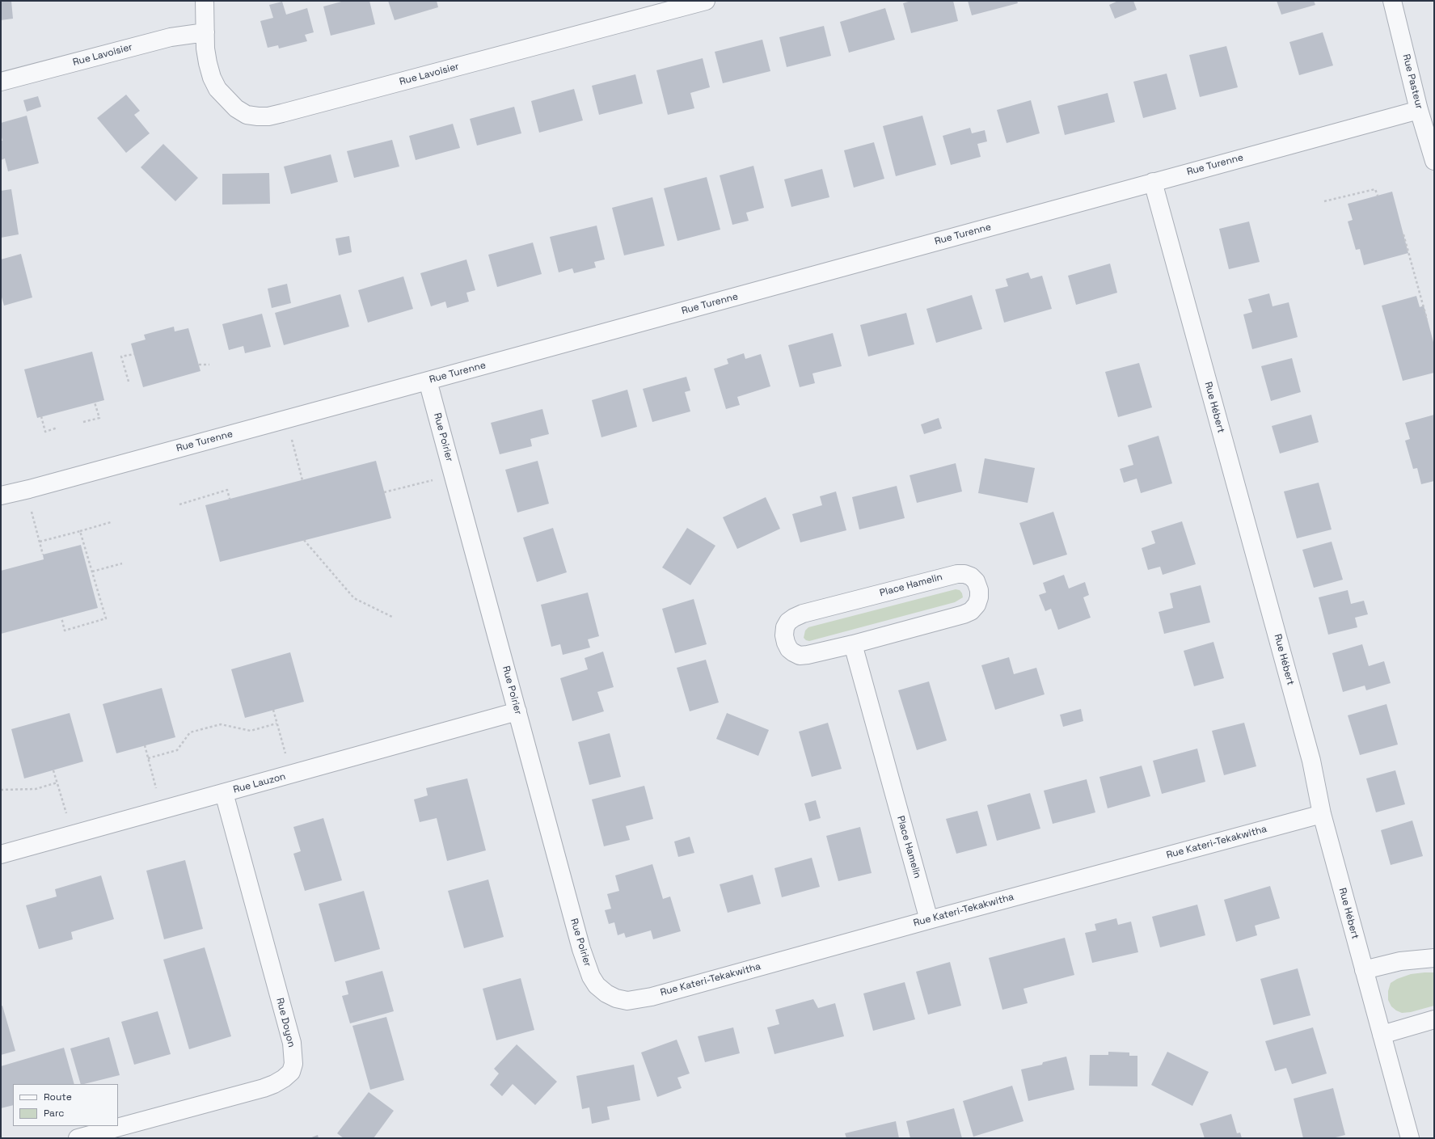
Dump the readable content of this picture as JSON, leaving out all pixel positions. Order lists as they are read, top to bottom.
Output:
{
  "streets": {
    "street": [
      "Rue Lavoisier",
      "Rue Pasteur",
      "Rue Turenne",
      "Rue Hébert",
      "Rue Poirier",
      "Place Hamelin",
      "Rue Lauzon",
      "Rue Kateri-Tekakwitha",
      "Rue Doyon"
    ]
  },
  "crossings": [
    ["Rue Pasteur", "Rue Turenne"],
    ["Rue Turenne", "Rue Hébert"],
    ["Rue Turenne", "Rue Poirier"],
    ["Rue Hébert", "Rue Kateri-Tekakwitha"],
    ["Rue Poirier", "Rue Lauzon"],
    ["Rue Poirier", "Rue Kateri-Tekakwitha"],
    ["Place Hamelin", "Rue Kateri-Tekakwitha"],
    ["Rue Lauzon", "Rue Doyon"]
  ],
  "legend": ["Route", "Parc"]
}
